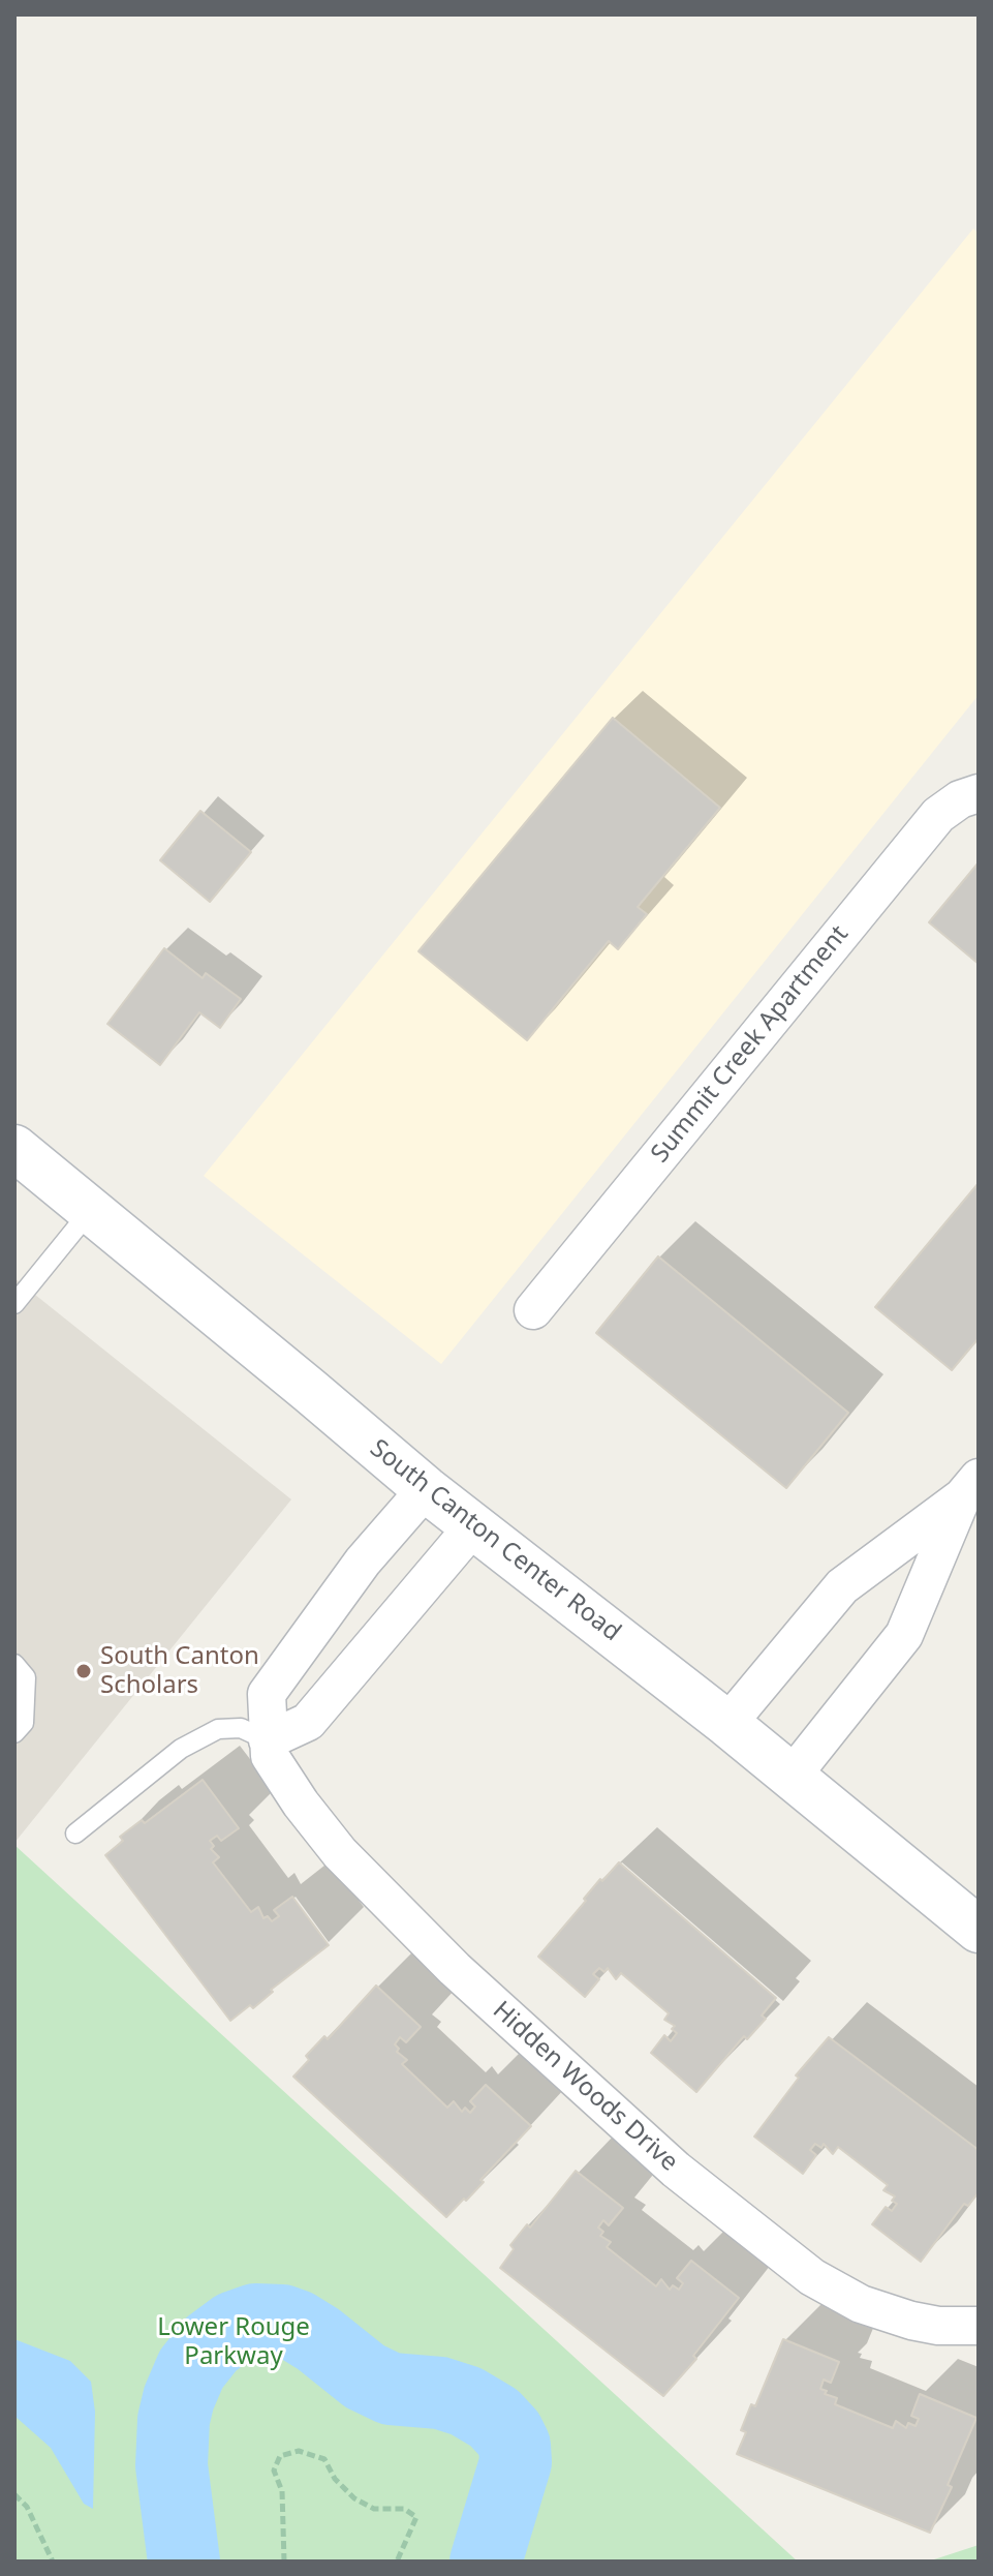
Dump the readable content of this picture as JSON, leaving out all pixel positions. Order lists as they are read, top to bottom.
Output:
{
  "streets": {
    "main road": ["South Canton Center Road"],
    "street": ["Summit Creek Apartment", "Hidden Woods Drive"]
  },
  "crossings": [
    ["South Canton Center Road", "Hidden Woods Drive"]
  ],
  "parks": ["Lower Rouge Parkway"],
  "places": ["South Canton Scholars"]
}
